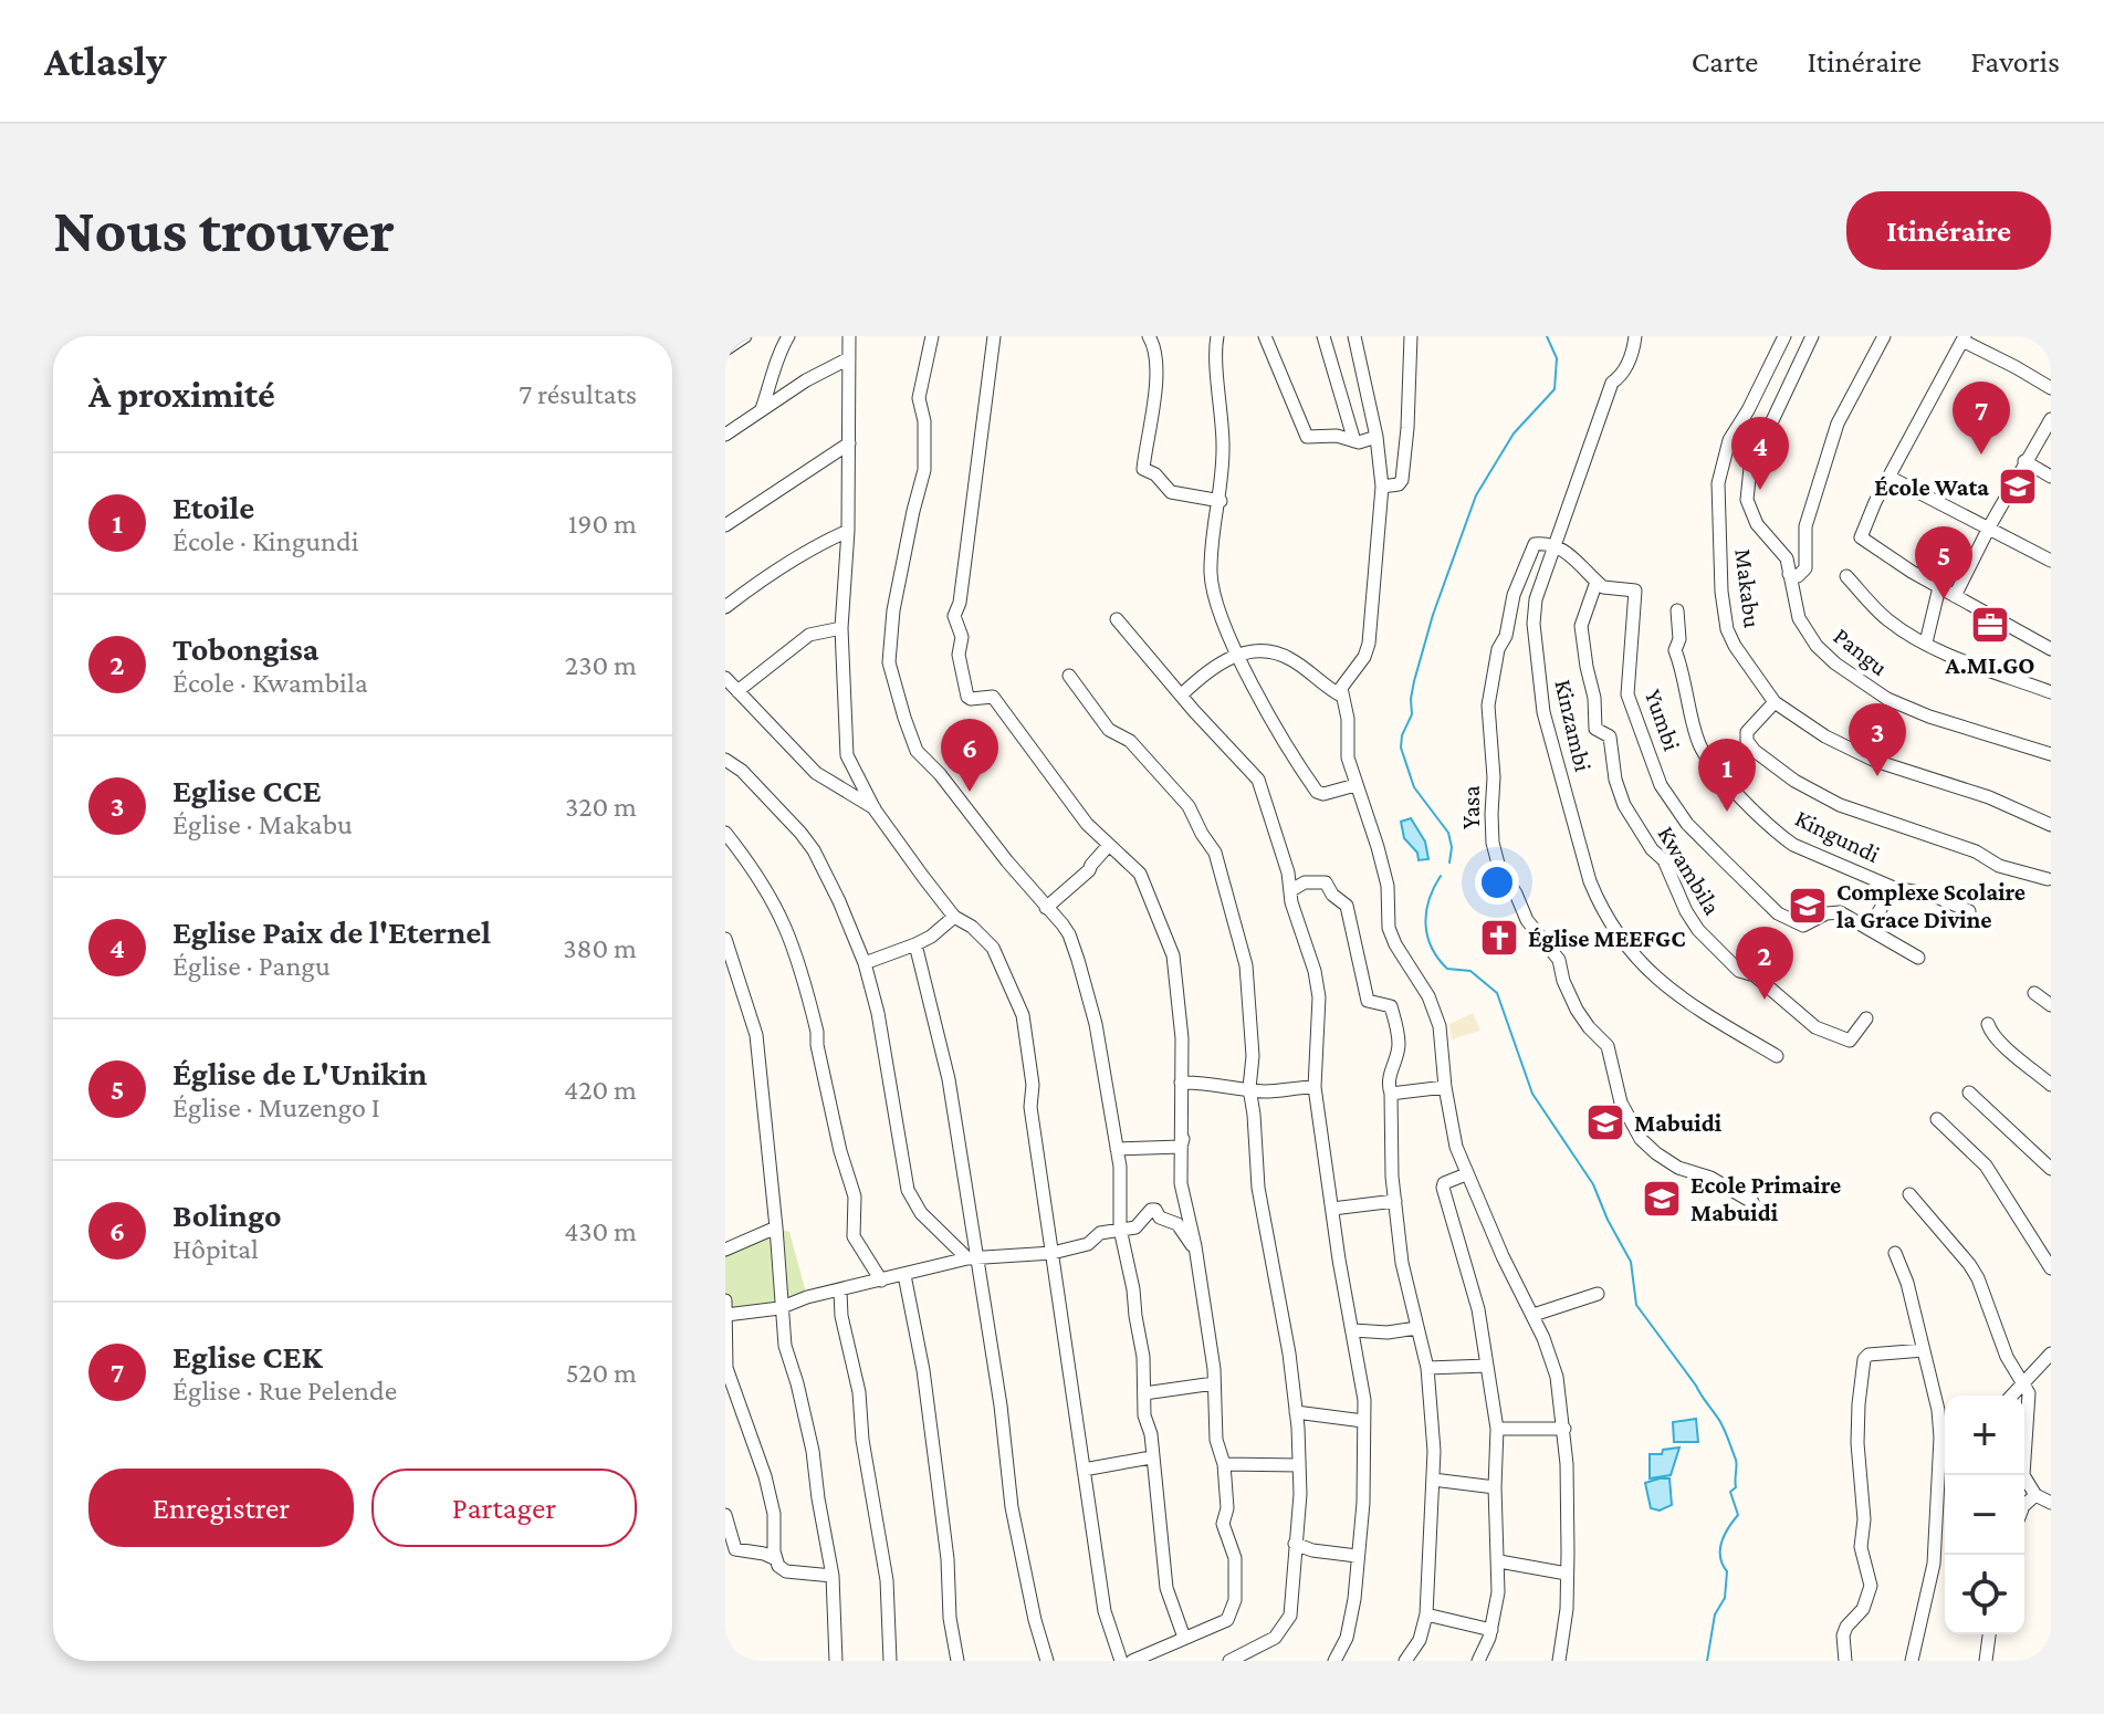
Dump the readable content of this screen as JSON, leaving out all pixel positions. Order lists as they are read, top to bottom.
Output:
{
  "streets": {
    "street": [
      "Makabu",
      "Pangu",
      "Yumbi",
      "Kinzambi",
      "Yasa",
      "Kingundi",
      "Kwambila"
    ]
  },
  "crossings": [
    ["Yumbi", "Kinzambi"],
    ["Yumbi", "Yasa"],
    ["Yumbi", "Kwambila"],
    ["Kinzambi", "Yasa"]
  ],
  "places": {
    "school or university": [
      "École Wata",
      "Complexe Scolaire la Grace Divine",
      "Mabuidi",
      "Ecole Primaire Mabuidi"
    ],
    "office": ["A.MI.GO"],
    "church": ["Église MEEFGC"]
  },
  "page": {
    "header": "Atlasly",
    "nav": ["Carte", "Itinéraire", "Favoris"],
    "buttons": [
      "Itinéraire",
      ["Enregistrer", "Partager"]
    ],
    "title": "Nous trouver",
    "heading": ["À proximité", "7 résultats"],
    "pins": [
      "7",
      "4",
      "5",
      "3",
      "6",
      "1",
      "2"
    ],
    "list": [
      {
        "mark": "1",
        "name": "Etoile",
        "note": "École · Kingundi",
        "value": "190 m"
      },
      {
        "mark": "2",
        "name": "Tobongisa",
        "note": "École · Kwambila",
        "value": "230 m"
      },
      {
        "mark": "3",
        "name": "Eglise CCE",
        "note": "Église · Makabu",
        "value": "320 m"
      },
      {
        "mark": "4",
        "name": "Eglise Paix de l'Eternel",
        "note": "Église · Pangu",
        "value": "380 m"
      },
      {
        "mark": "5",
        "name": "Église de L'Unikin",
        "note": "Église · Muzengo I",
        "value": "420 m"
      },
      {
        "mark": "6",
        "name": "Bolingo",
        "note": "Hôpital",
        "value": "430 m"
      },
      {
        "mark": "7",
        "name": "Eglise CEK",
        "note": "Église · Rue Pelende",
        "value": "520 m"
      }
    ],
    "map_buttons": ["+", "−"]
  }
}
